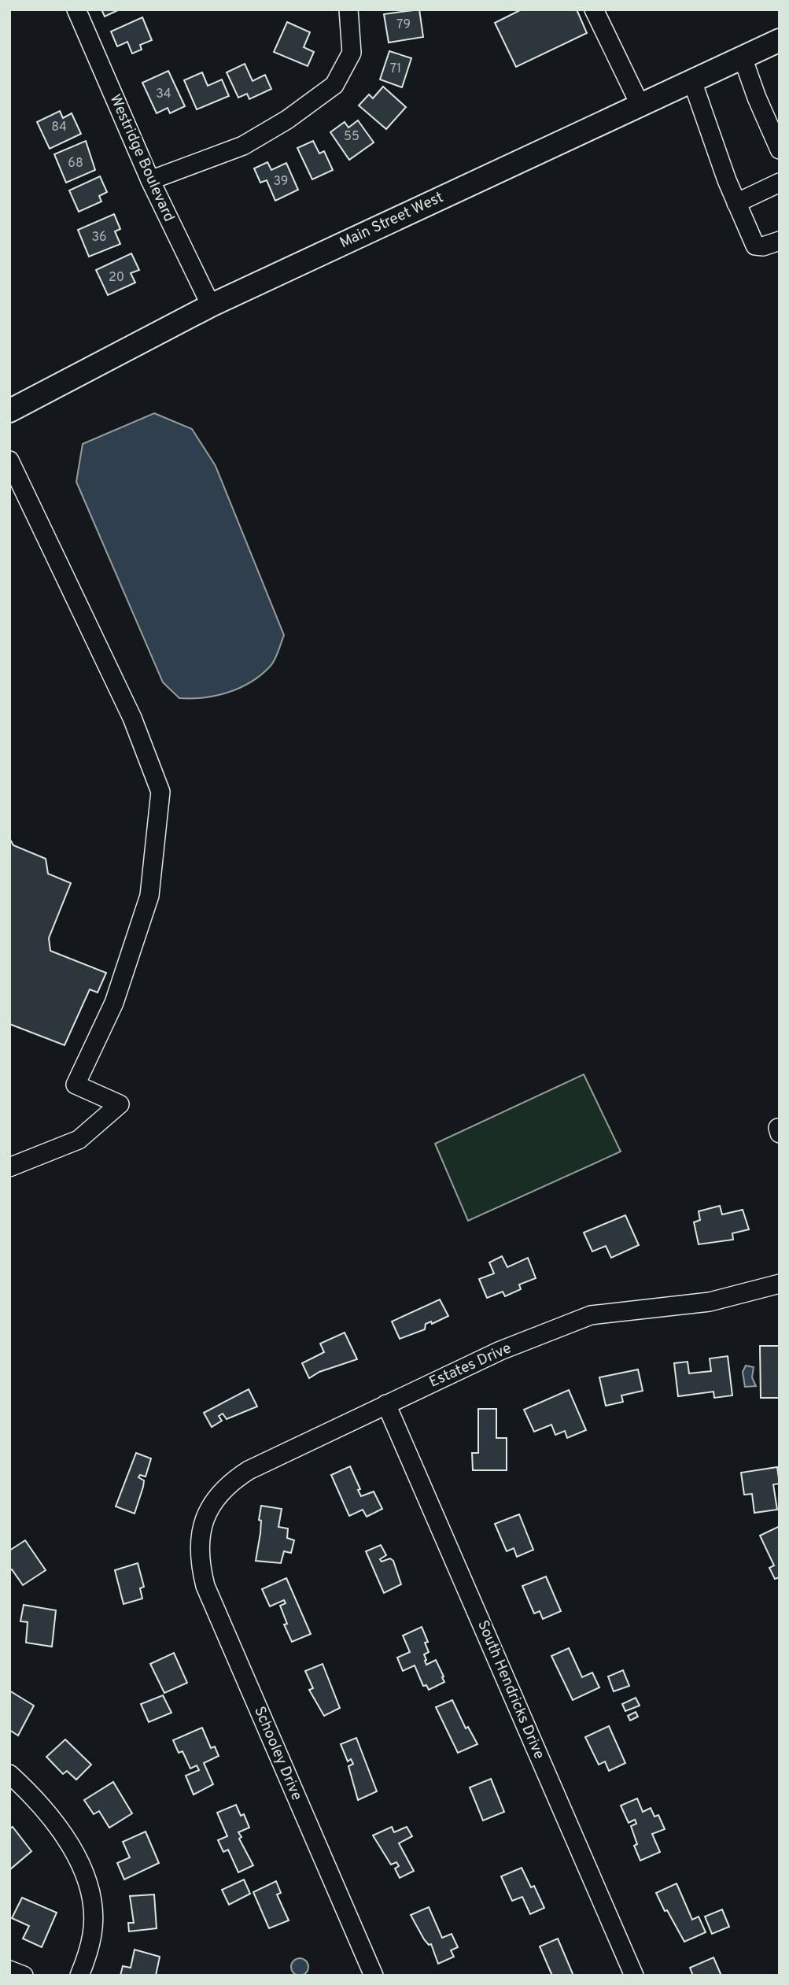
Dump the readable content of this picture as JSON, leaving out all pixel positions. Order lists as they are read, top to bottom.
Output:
{
  "streets": {
    "main road": ["Main Street West"],
    "street": [
      "Westridge Boulevard",
      "Estates Drive",
      "South Hendricks Drive",
      "Schooley Drive"
    ]
  },
  "crossings": [
    ["Westridge Boulevard", "Main Street West"],
    ["Estates Drive", "South Hendricks Drive"],
    ["Estates Drive", "Schooley Drive"]
  ],
  "house_numbers": [
    "79",
    "71",
    "34",
    "84",
    "55",
    "68",
    "39",
    "36",
    "20"
  ]
}
